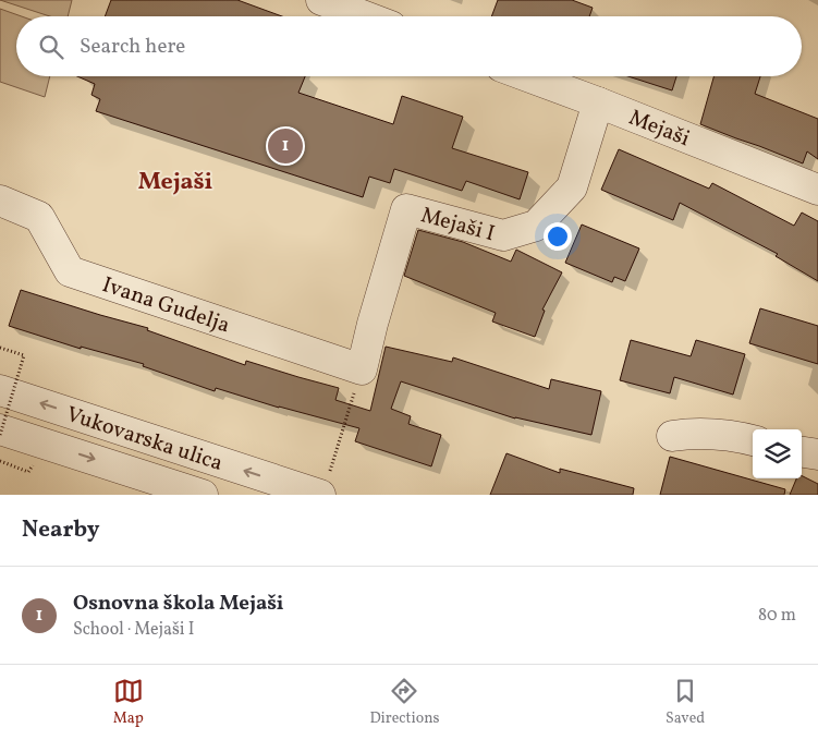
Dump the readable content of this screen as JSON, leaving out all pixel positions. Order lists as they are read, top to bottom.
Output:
{
  "streets": {
    "street": [
      "Mejaši",
      "Mejaši I",
      "Ivana Gudelja",
      "Vukovarska ulica"
    ]
  },
  "crossings": [
    ["Mejaši", "Mejaši I"],
    ["Mejaši I", "Ivana Gudelja"]
  ],
  "districts": ["Mejaši"],
  "page": {
    "search": "Search here",
    "pins": "1",
    "heading": "Nearby",
    "list": [
      {
        "mark": "1",
        "name": "Osnovna škola Mejaši",
        "note": "School · Mejaši I",
        "value": "80 m"
      }
    ],
    "nav": ["Map", "Directions", "Saved"]
  }
}
